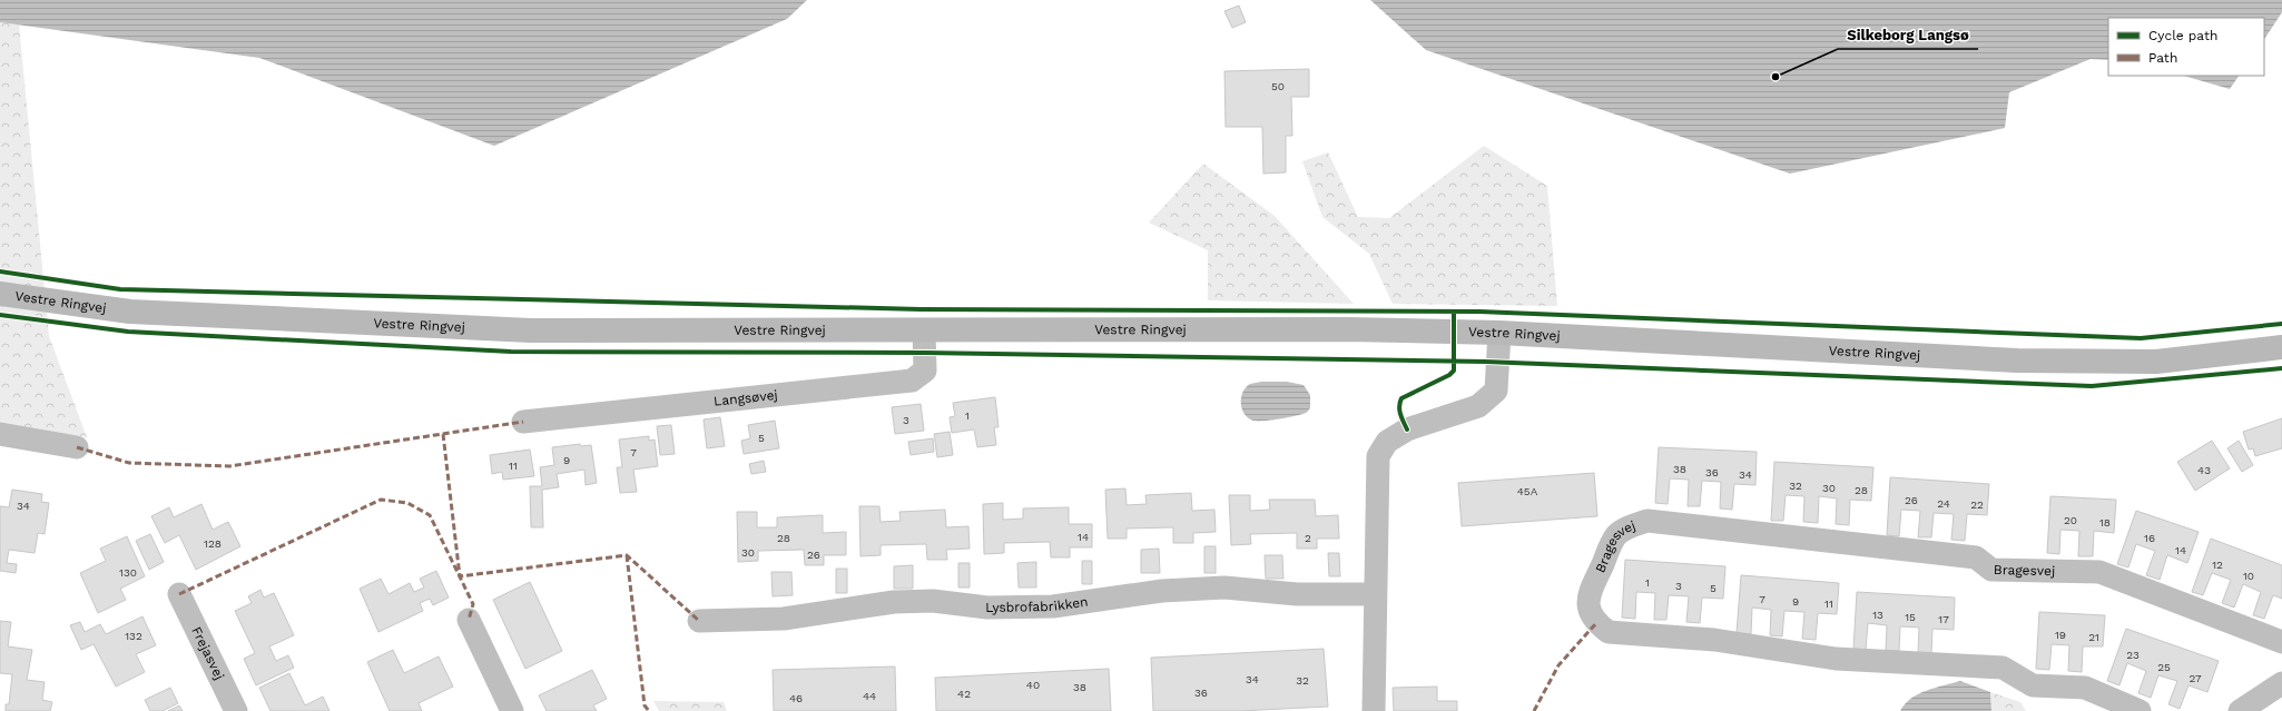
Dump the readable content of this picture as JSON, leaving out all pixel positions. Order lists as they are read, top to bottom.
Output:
{
  "streets": {
    "main road": ["Vestre Ringvej"],
    "street": [
      "Langsøvej",
      "Bragesvej",
      "Lysbrofabrikken",
      "Frejasvej"
    ]
  },
  "crossings": [
    ["Vestre Ringvej", "Langsøvej"]
  ],
  "places": ["Silkeborg Langsø"],
  "house_numbers": [
    "50",
    "1",
    "3",
    "5",
    "7",
    "9",
    "11",
    "38",
    "43",
    "36",
    "34",
    "32",
    "30",
    "28",
    "45A",
    "26",
    "24",
    "22",
    "34",
    "20",
    "18",
    "14",
    "28",
    "2",
    "16",
    "128",
    "14",
    "30",
    "26",
    "12",
    "130",
    "10",
    "1",
    "3",
    "5",
    "7",
    "9",
    "11",
    "13",
    "15",
    "17",
    "19",
    "132",
    "21",
    "23",
    "25",
    "27",
    "34",
    "32",
    "40",
    "38",
    "36",
    "42",
    "44",
    "46"
  ],
  "legend": ["Cycle path", "Path"]
}
